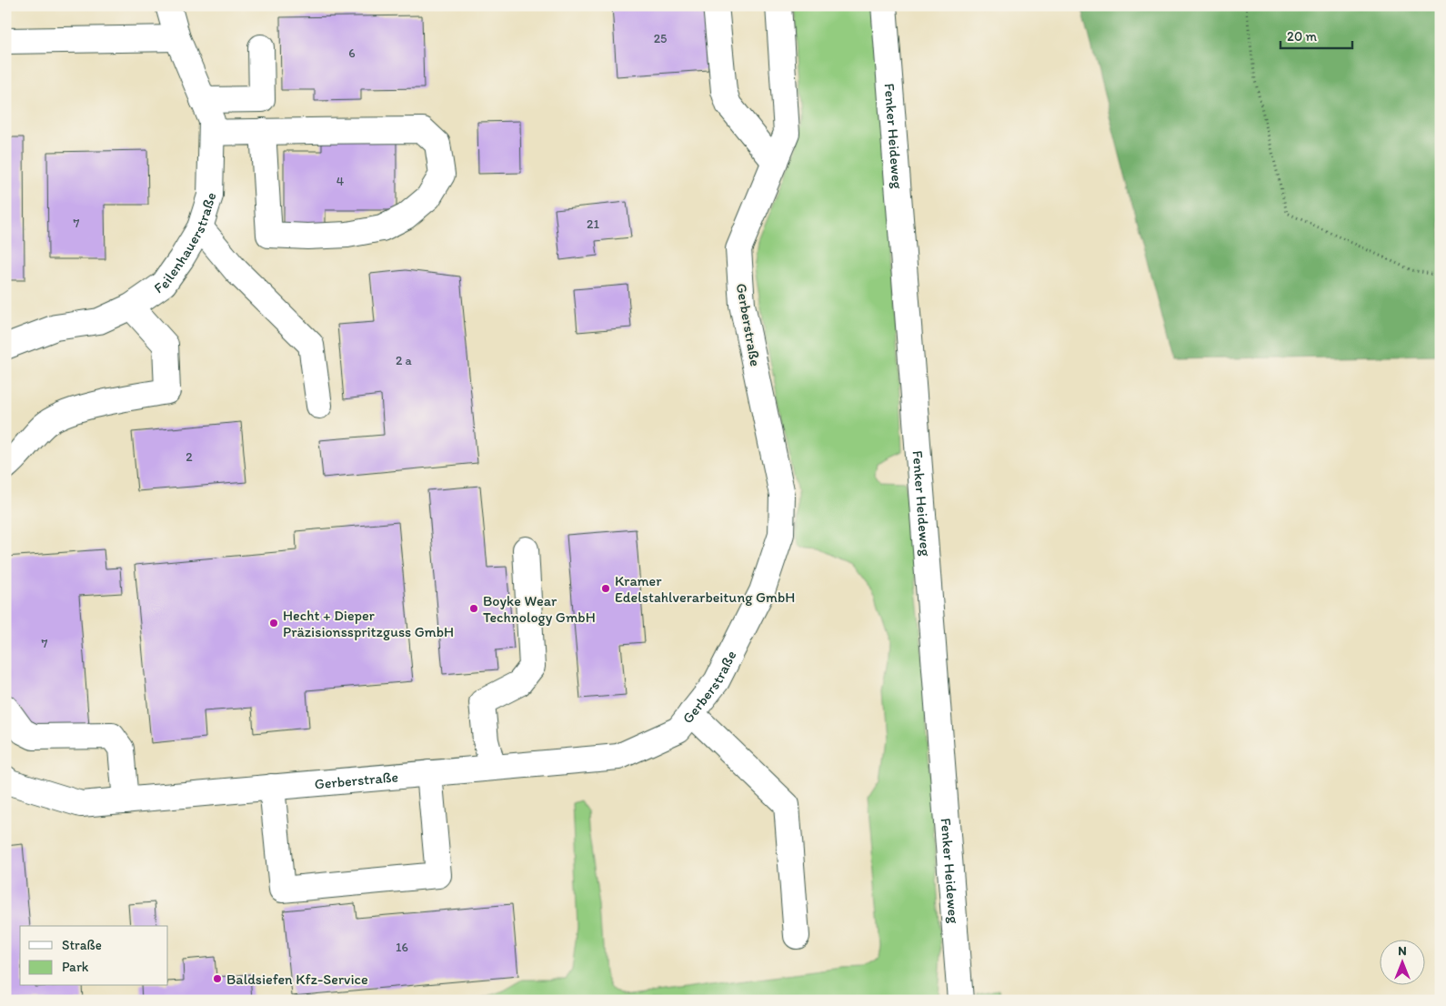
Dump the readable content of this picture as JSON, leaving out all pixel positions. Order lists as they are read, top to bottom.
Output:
{
  "streets": {
    "street": ["Fenker Heideweg", "Feilenhauerstraße", "Gerberstraße"]
  },
  "places": [
    "Kramer Edelstahlverarbeitung GmbH",
    "Boyke Wear Technology GmbH",
    "Hecht + Dieper Präzisionsspritzguss GmbH",
    "Baldsiefen Kfz-Service"
  ],
  "house_numbers": [
    "25",
    "6",
    "4",
    "7",
    "21",
    "2 a",
    "2",
    "7",
    "16"
  ],
  "legend": ["Straße", "Park"],
  "scale_bar": "20 m",
  "north": "top"
}
